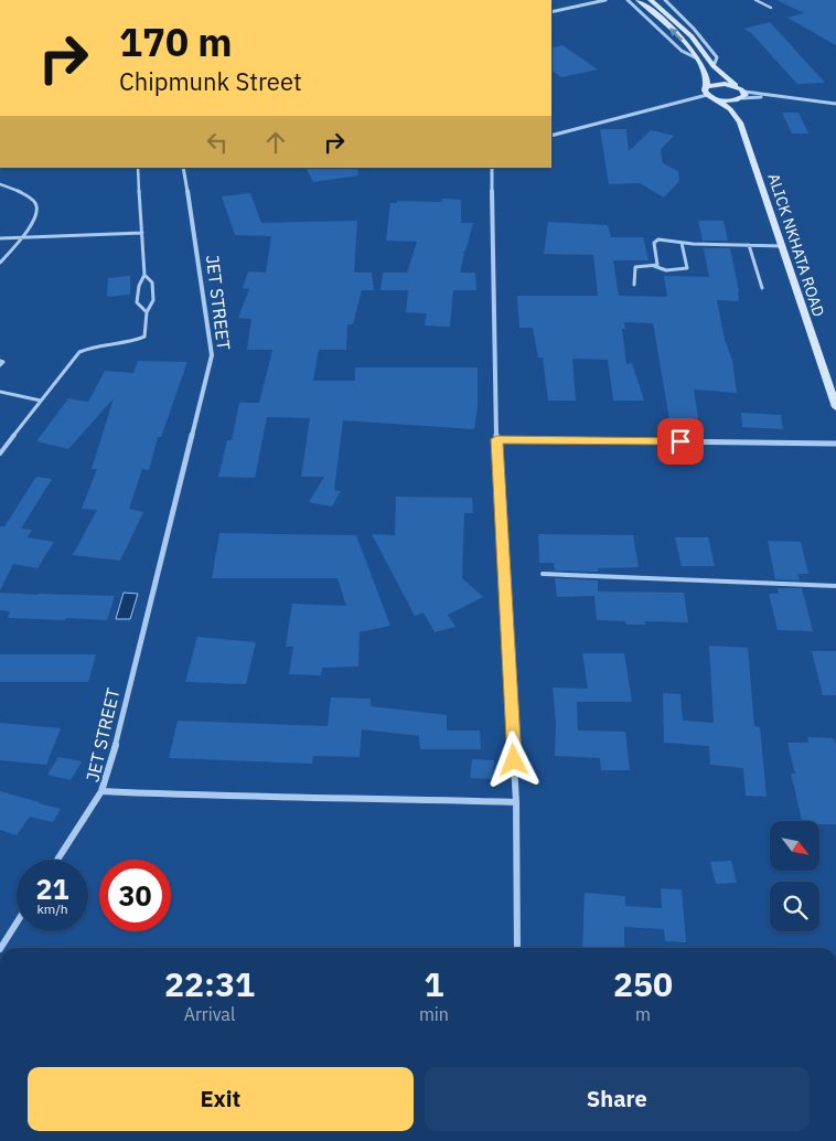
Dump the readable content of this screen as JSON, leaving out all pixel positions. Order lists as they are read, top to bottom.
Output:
{
  "streets": {
    "main road": ["ALICK NKHATA ROAD"],
    "street": ["JET STREET"]
  },
  "north": "bottom right",
  "page": {
    "turn": ["170 m", "Chipmunk Street"],
    "speed": "21 km/h",
    "limit": "30",
    "eta": [
      "22:31",
      "Arrival",
      "1",
      "min",
      "250",
      "m"
    ],
    "buttons": ["Exit", "Share"]
  }
}
